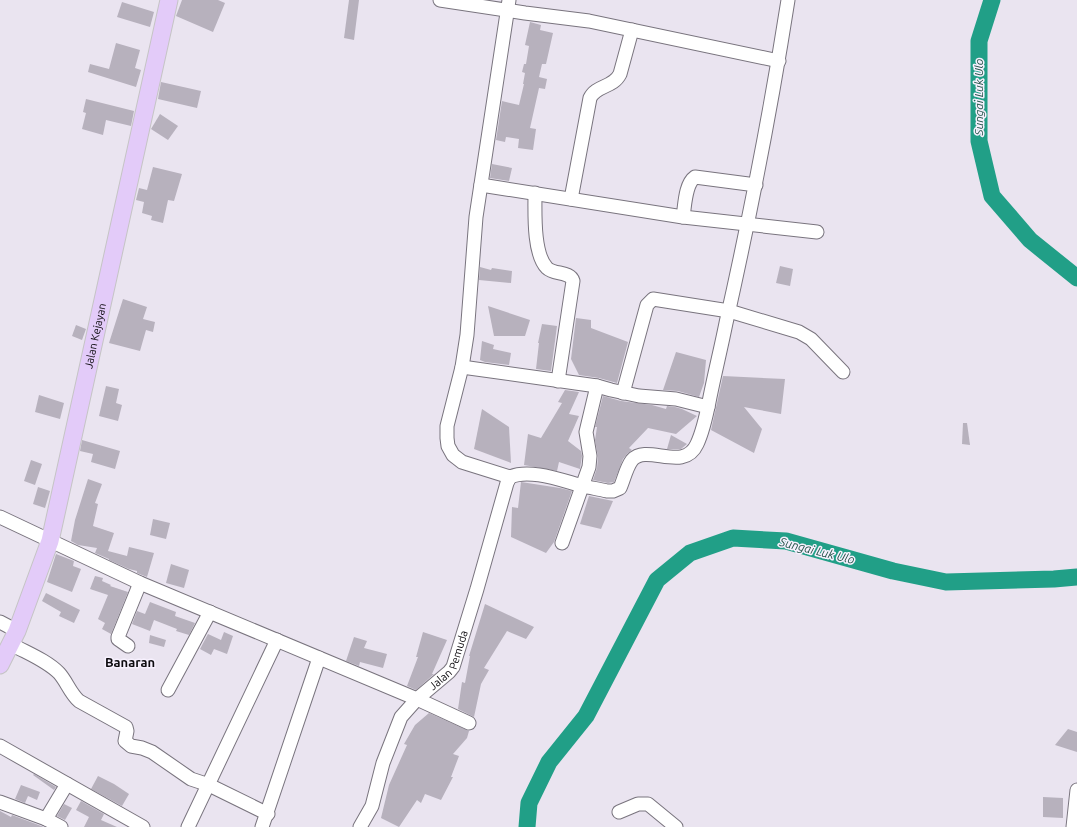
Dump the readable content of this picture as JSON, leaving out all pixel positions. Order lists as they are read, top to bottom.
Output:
{
  "streets": {
    "main road": ["Jalan Kejayan"],
    "street": ["Jalan Pemuda"]
  },
  "districts": ["Banaran"],
  "water": ["Sungai Luk Ulo"]
}
